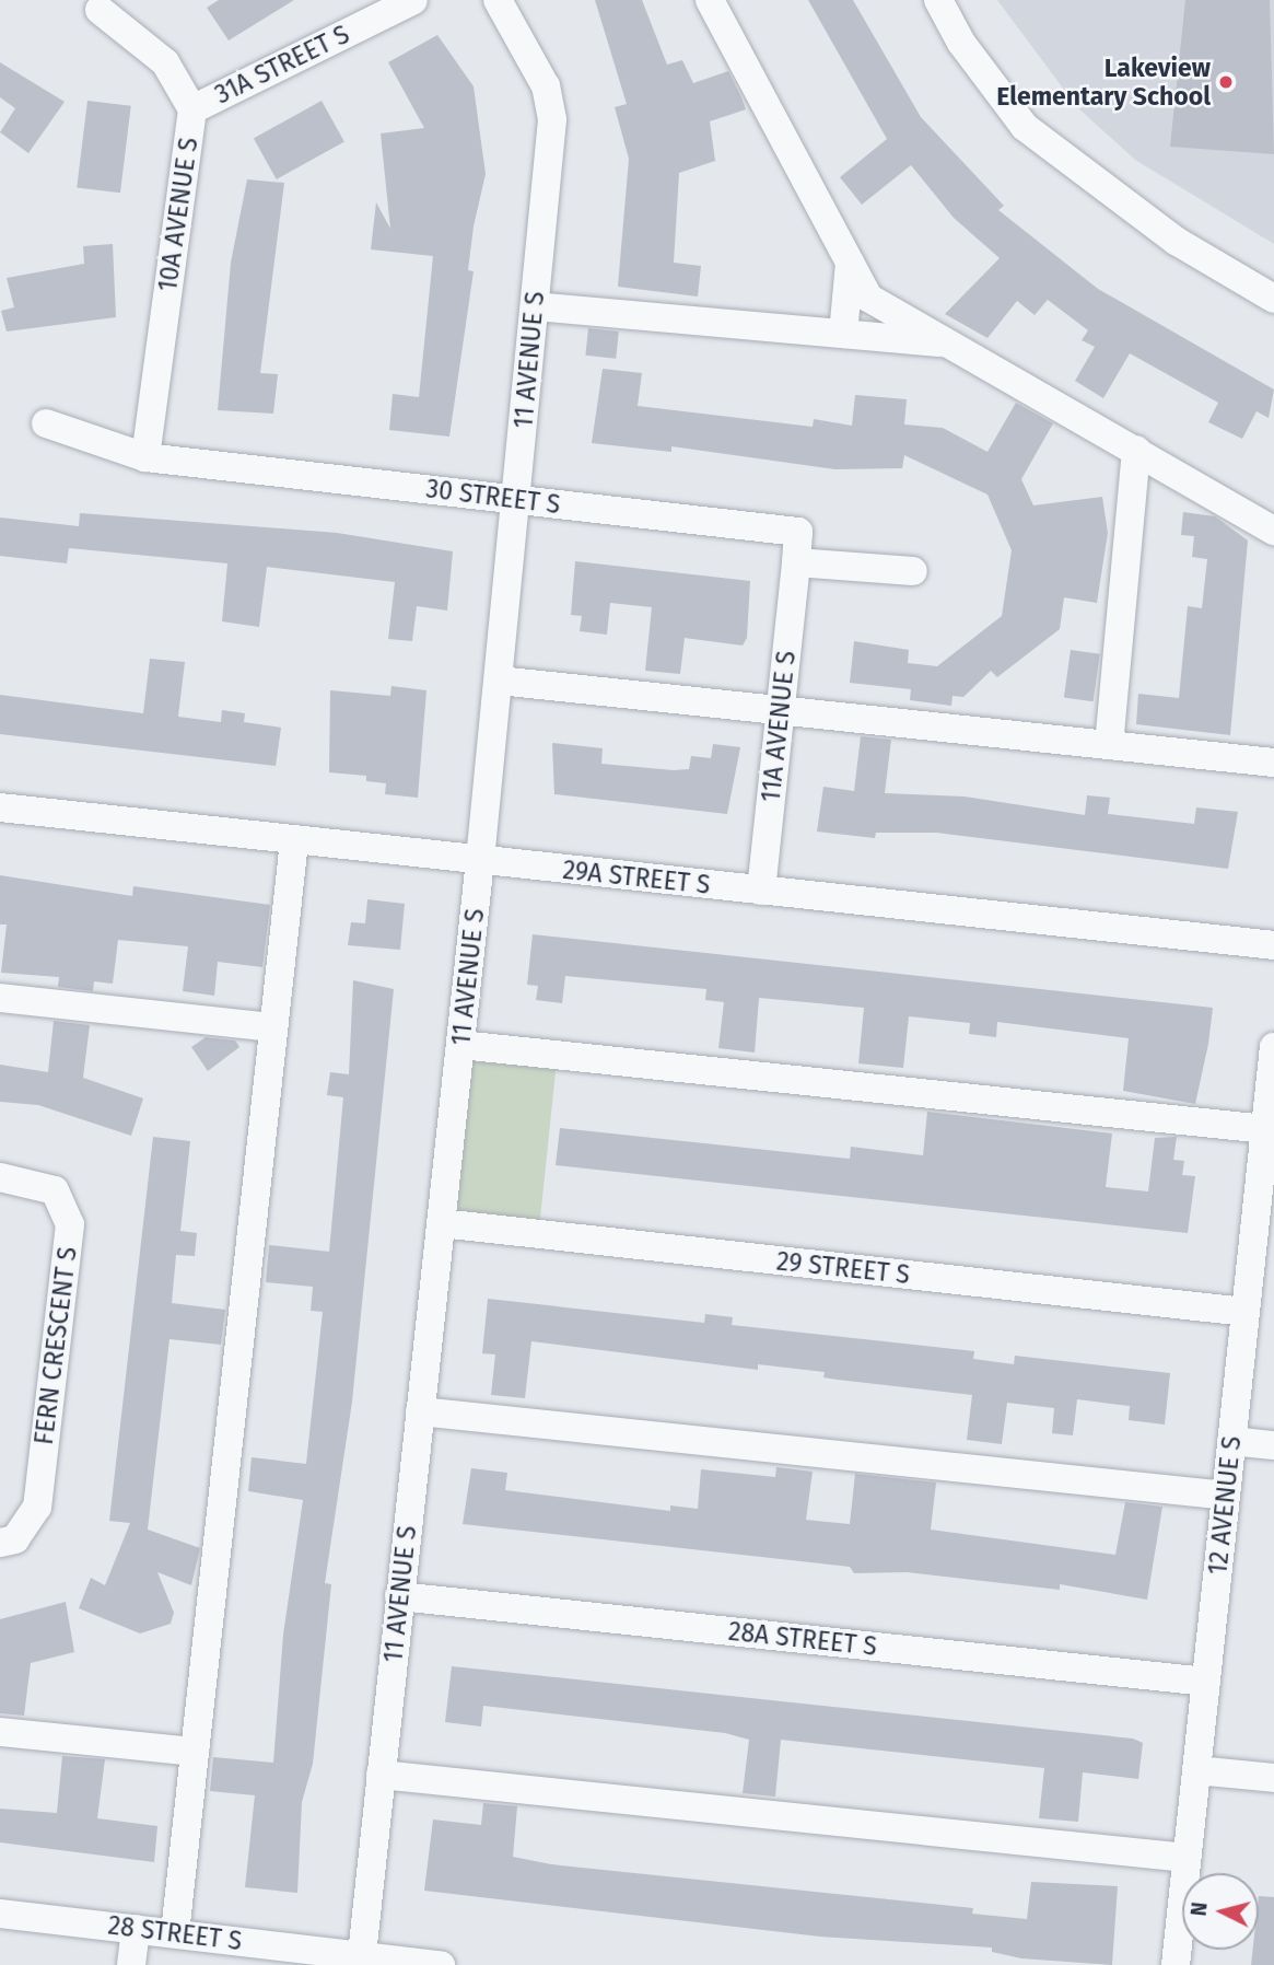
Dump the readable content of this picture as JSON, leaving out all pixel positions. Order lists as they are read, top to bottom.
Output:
{
  "streets": {
    "street": [
      "31A STREET S",
      "10A AVENUE S",
      "11 AVENUE S",
      "30 STREET S",
      "11A AVENUE S",
      "29A STREET S",
      "29 STREET S",
      "FERN CRESCENT S",
      "12 AVENUE S",
      "28A STREET S",
      "28 STREET S"
    ]
  },
  "crossings": [
    ["31A STREET S", "10A AVENUE S"],
    ["10A AVENUE S", "30 STREET S"],
    ["11 AVENUE S", "30 STREET S"],
    ["11 AVENUE S", "29A STREET S"],
    ["11 AVENUE S", "29 STREET S"],
    ["11 AVENUE S", "28A STREET S"],
    ["11 AVENUE S", "28 STREET S"],
    ["30 STREET S", "11A AVENUE S"],
    ["11A AVENUE S", "29A STREET S"],
    ["29 STREET S", "12 AVENUE S"],
    ["12 AVENUE S", "28A STREET S"]
  ],
  "places": ["Lakeview Elementary School"],
  "north": "left"
}
